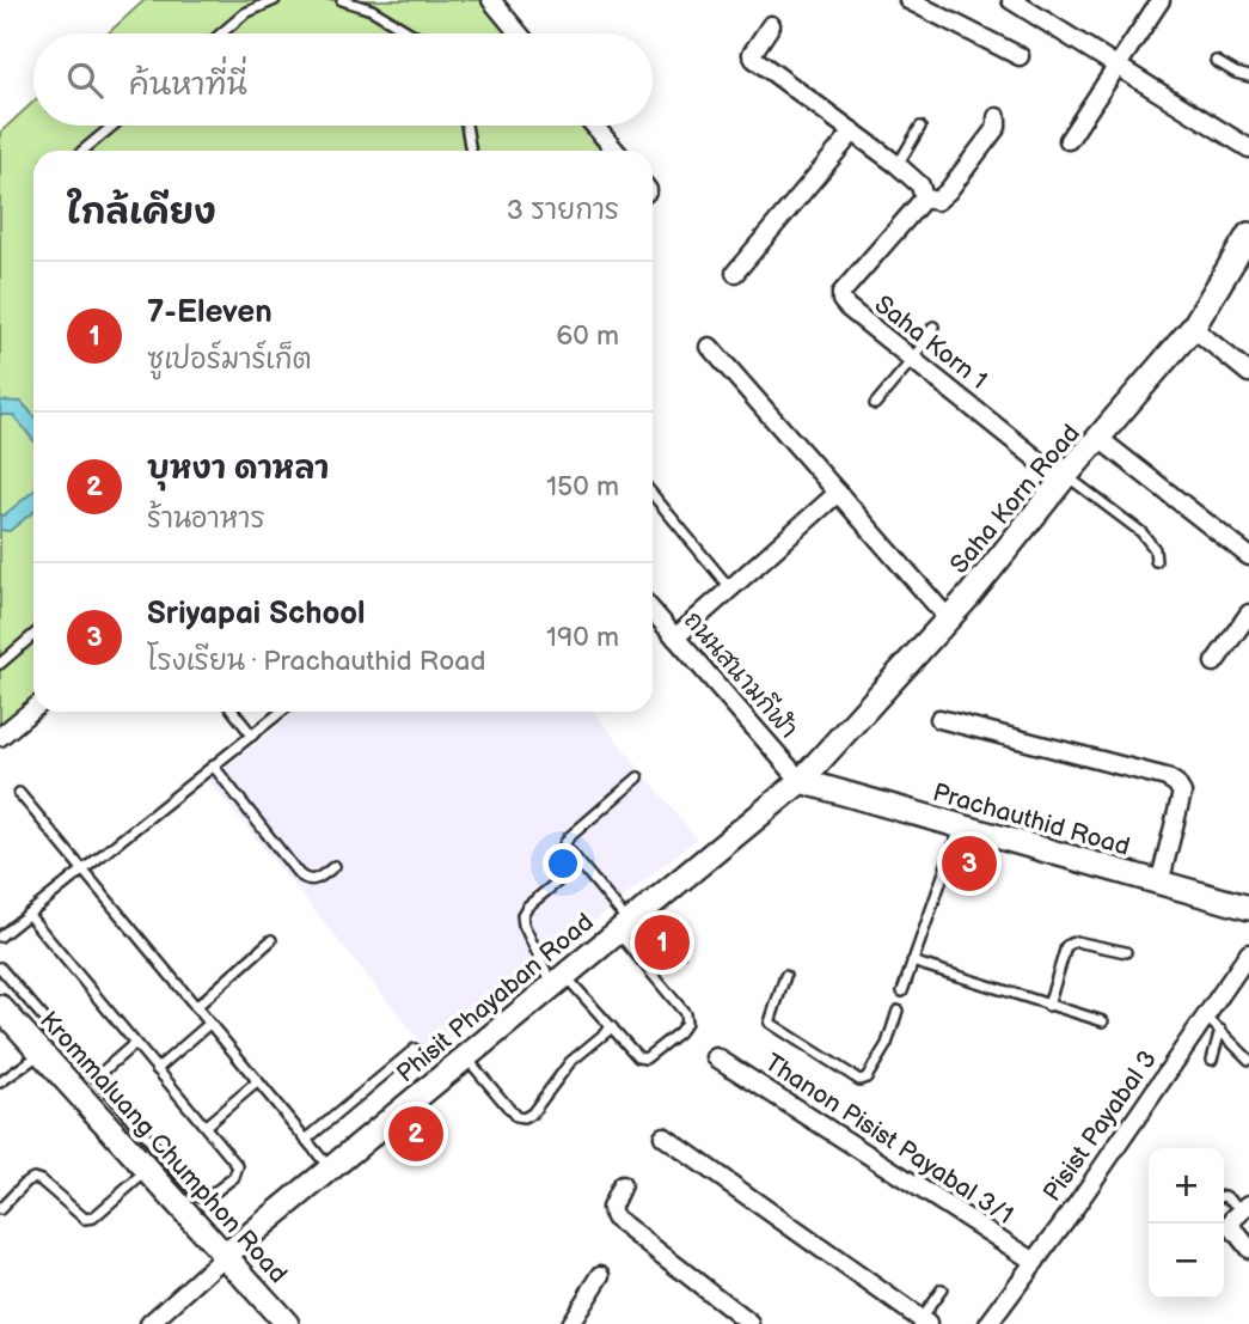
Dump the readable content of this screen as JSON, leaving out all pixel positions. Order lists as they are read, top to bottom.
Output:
{
  "streets": {
    "street": [
      "Saha Korn 1",
      "Saha Korn Road",
      "ถนนสนามกีฬา",
      "Prachauthid Road",
      "Phisit Phayaban Road",
      "Pisist Payabal 3",
      "Thanon Pisist Payabal 3/1",
      "Krommaluang Chumphon Road"
    ]
  },
  "crossings": [
    ["Saha Korn 1", "Saha Korn Road"],
    ["Saha Korn Road", "ถนนสนามกีฬา"],
    ["Saha Korn Road", "Prachauthid Road"],
    ["Saha Korn Road", "Phisit Phayaban Road"],
    ["ถนนสนามกีฬา", "Prachauthid Road"],
    ["ถนนสนามกีฬา", "Phisit Phayaban Road"],
    ["Prachauthid Road", "Phisit Phayaban Road"],
    ["Phisit Phayaban Road", "Krommaluang Chumphon Road"],
    ["Pisist Payabal 3", "Thanon Pisist Payabal 3/1"]
  ],
  "page": {
    "search": "ค้นหาที่นี่",
    "heading": ["ใกล้เคียง", "3 รายการ"],
    "list": [
      {
        "mark": "1",
        "name": "7-Eleven",
        "note": "ซูเปอร์มาร์เก็ต",
        "value": "60 m"
      },
      {
        "mark": "2",
        "name": "บุหงา ดาหลา",
        "note": "ร้านอาหาร",
        "value": "150 m"
      },
      {
        "mark": "3",
        "name": "Sriyapai School",
        "note": "โรงเรียน · Prachauthid Road",
        "value": "190 m"
      }
    ],
    "pins": ["3", "1", "2"],
    "map_buttons": ["+", "−"]
  }
}
